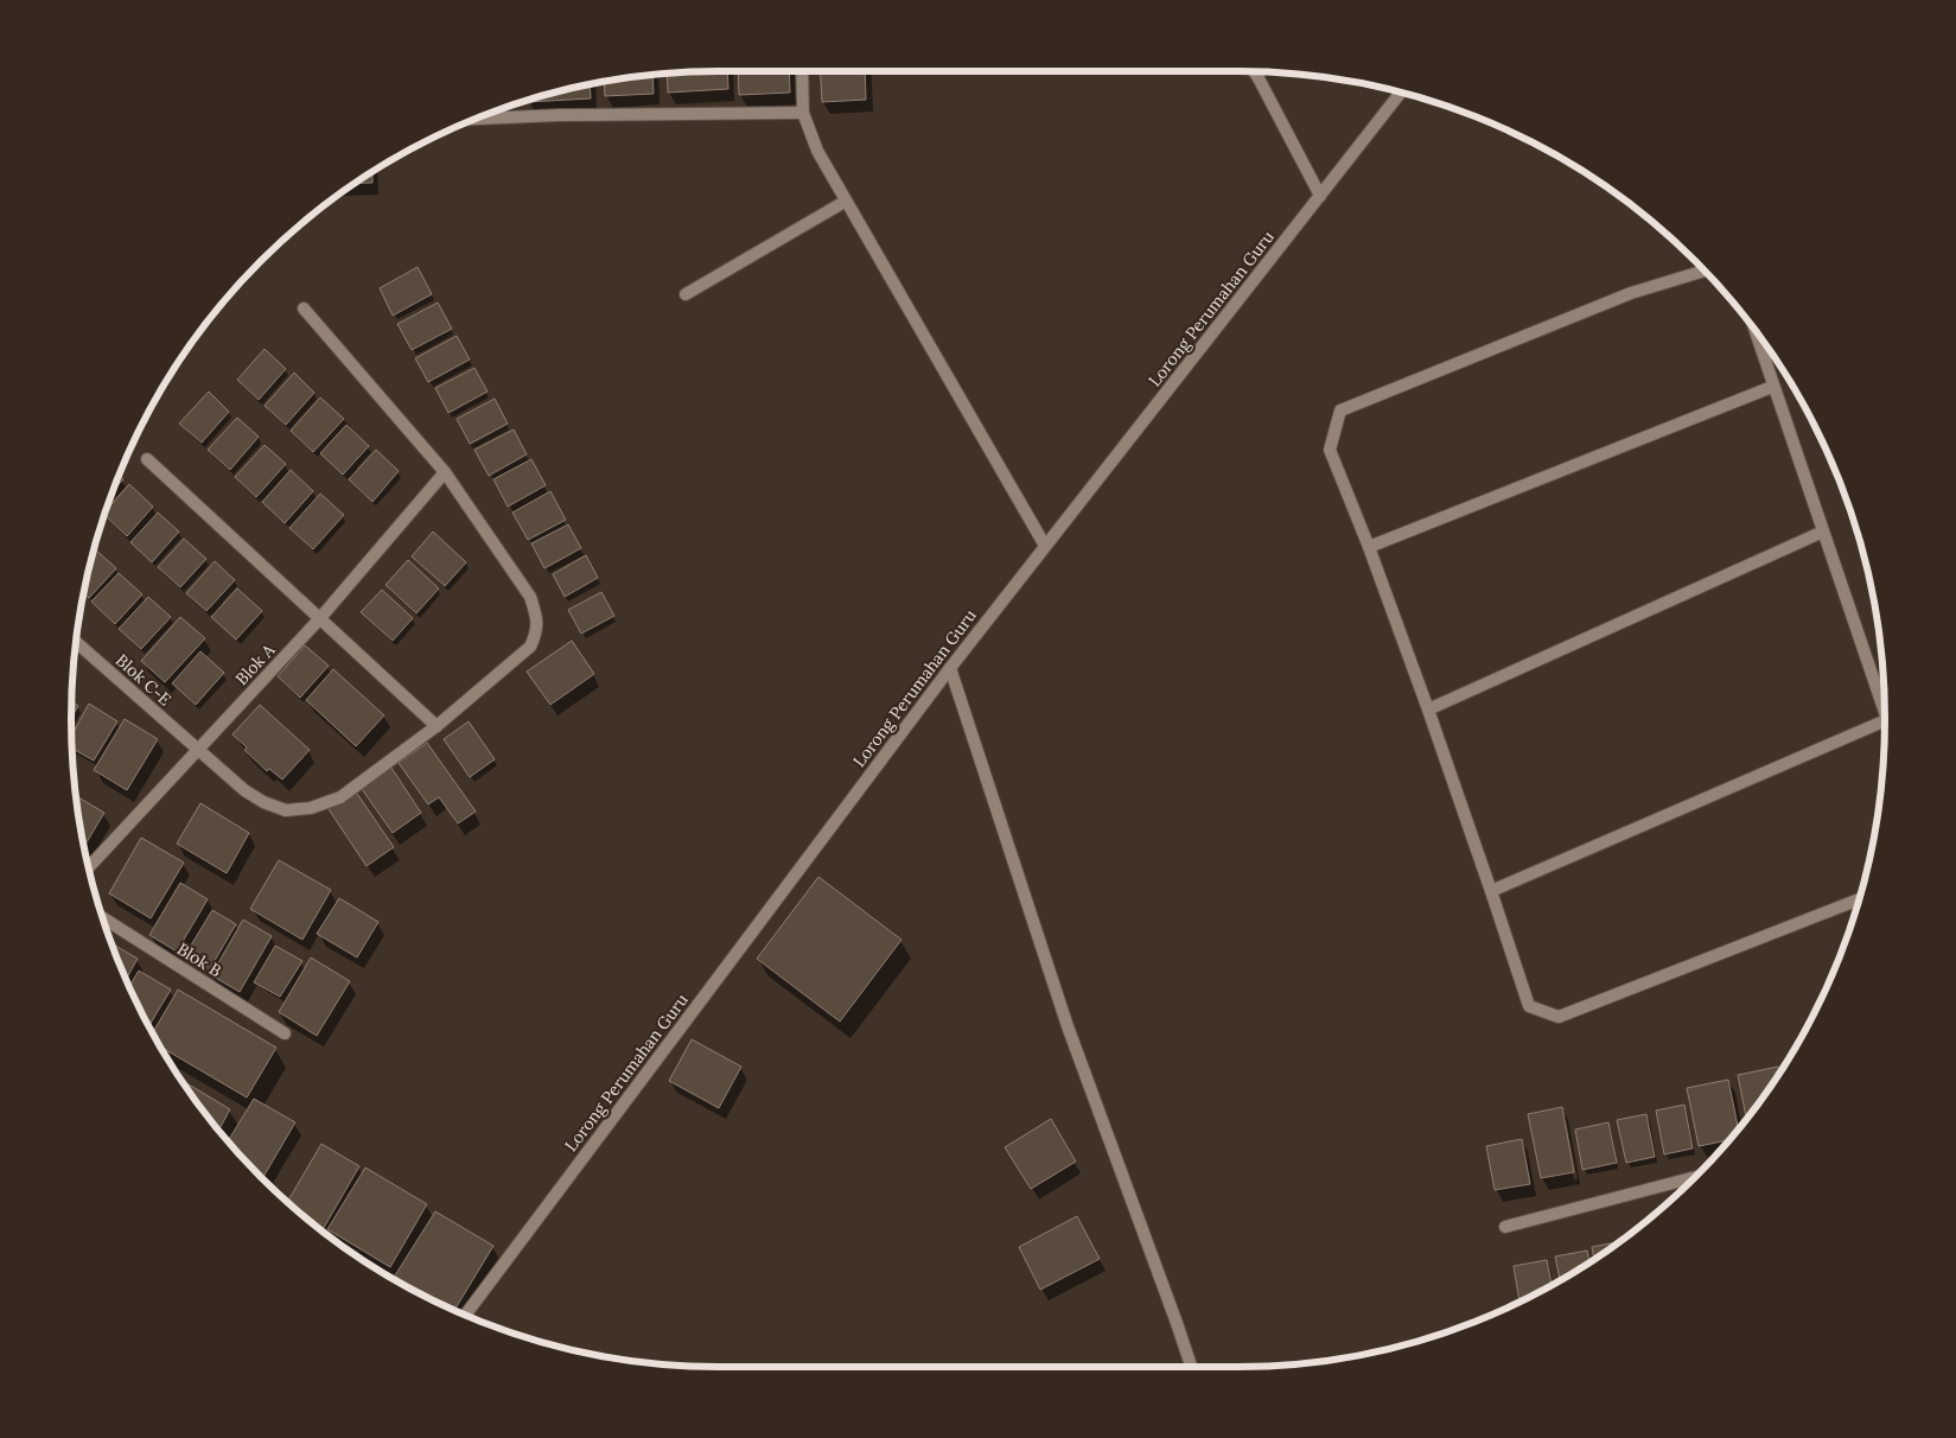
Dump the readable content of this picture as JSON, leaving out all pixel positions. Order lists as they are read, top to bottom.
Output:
{
  "streets": {
    "street": [
      "Lorong Perumahan Guru",
      "Blok A",
      "Blok C-E",
      "Blok B"
    ]
  },
  "crossings": [
    ["Blok A", "Blok C-E"]
  ]
}
